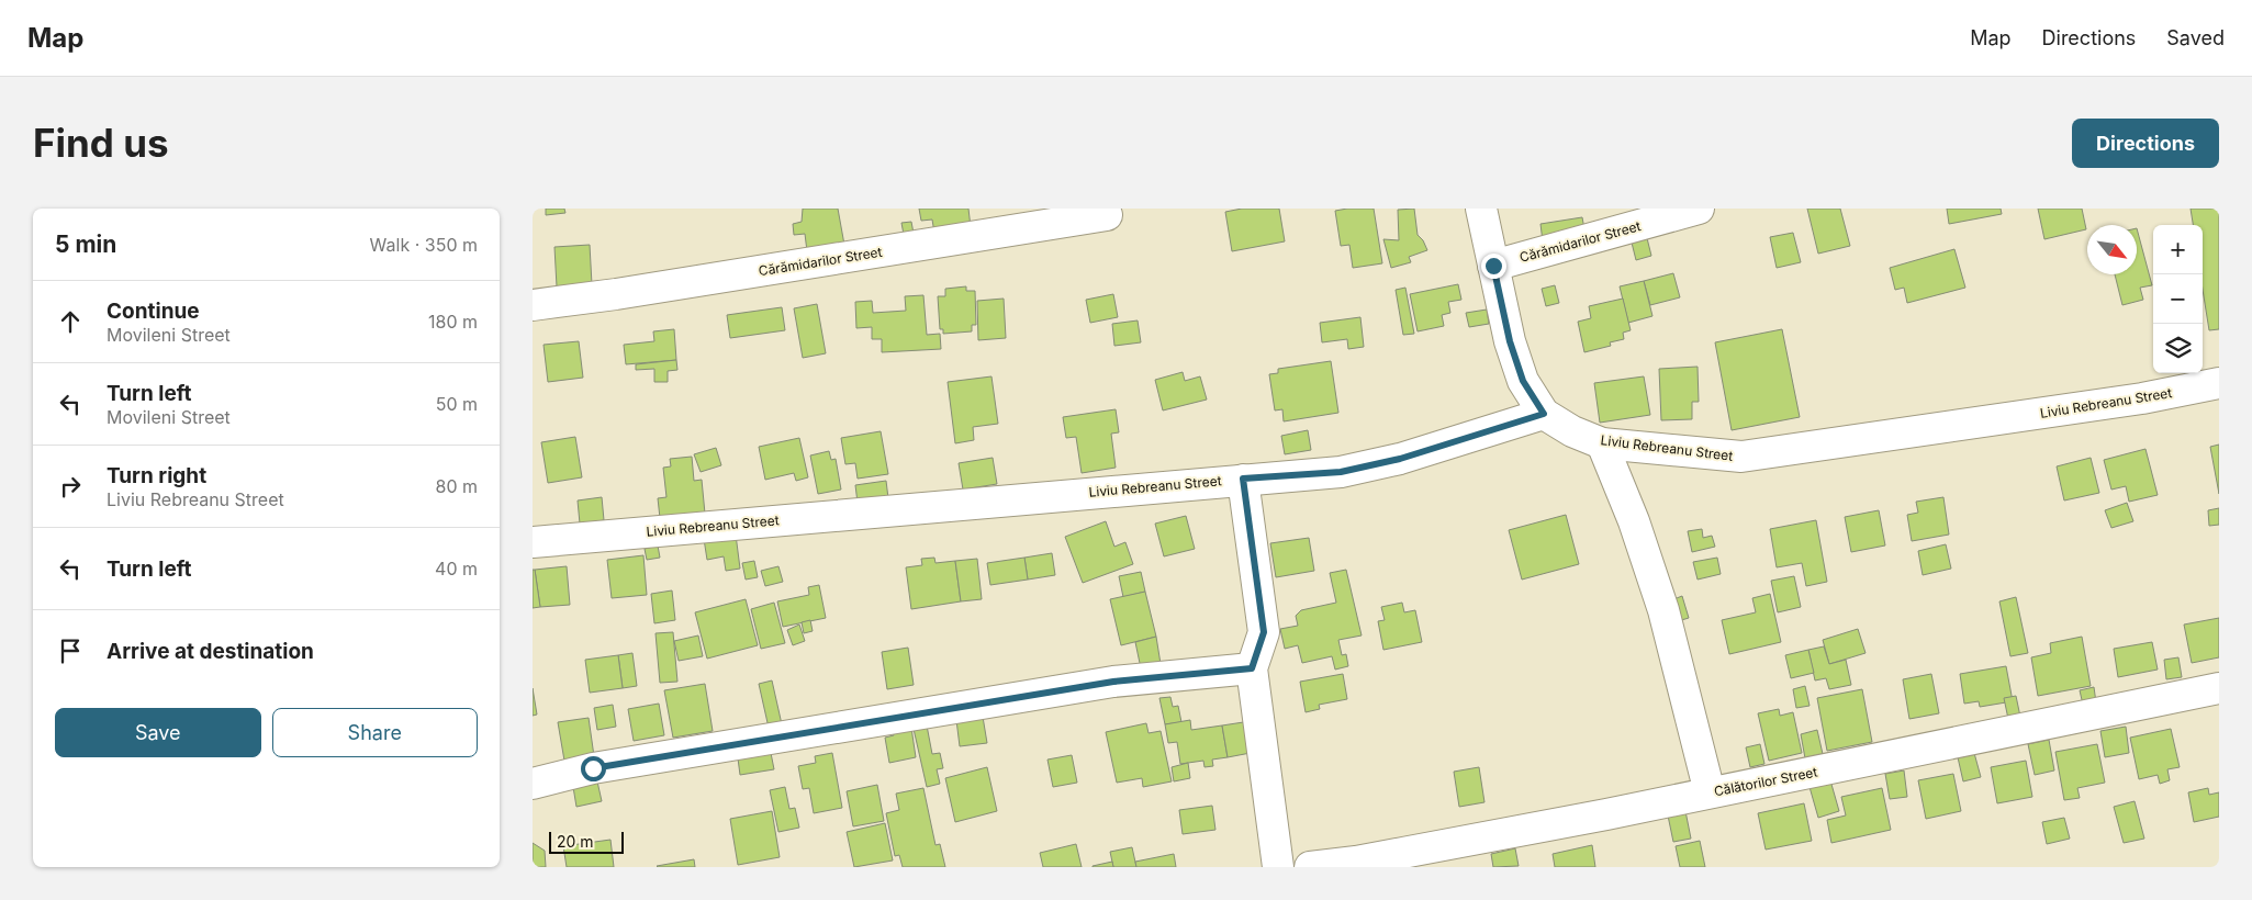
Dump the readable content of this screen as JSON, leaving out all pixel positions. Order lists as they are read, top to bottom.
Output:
{
  "streets": {
    "street": ["Cărămidarilor Street", "Liviu Rebreanu Street", "Călătorilor Street"]
  },
  "scale_bar": "20 m",
  "north": "bottom right",
  "page": {
    "header": "Map",
    "nav": ["Map", "Directions", "Saved"],
    "buttons": [
      "Directions",
      ["Save", "Share"]
    ],
    "title": "Find us",
    "heading": ["5 min", "Walk · 350 m"],
    "map_buttons": ["+", "−"],
    "list": [
      ["Continue", "Movileni Street", "180 m"],
      ["Turn left", "Movileni Street", "50 m"],
      ["Turn right", "Liviu Rebreanu Street", "80 m"],
      ["Turn left", "40 m"],
      "Arrive at destination"
    ],
    "scale": "20 m"
  }
}
